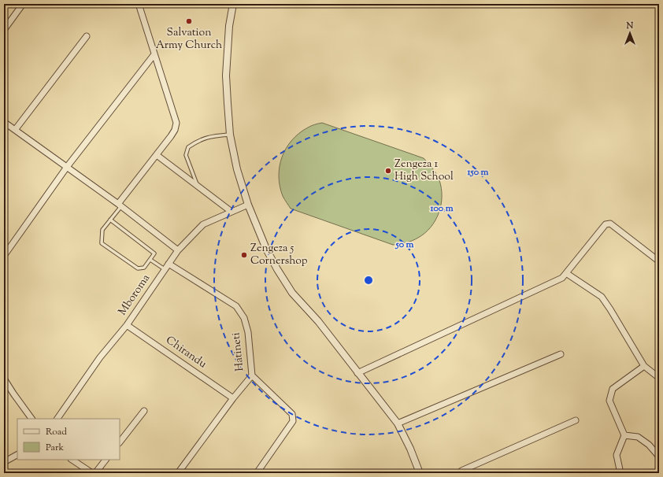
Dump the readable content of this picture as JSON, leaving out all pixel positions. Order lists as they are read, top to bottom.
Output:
{
  "streets": {
    "street": ["Mboroma", "Hatineti", "Chirandu"]
  },
  "crossings": [
    ["Mboroma", "Hatineti"],
    ["Mboroma", "Chirandu"],
    ["Hatineti", "Chirandu"]
  ],
  "places": ["Salvation Army Church", "Zengeza 1 High School", "Zengeza 5 Cornershop"],
  "legend": ["Road", "Park"],
  "north": "top",
  "rings": ["150 m", "100 m", "50 m"]
}
